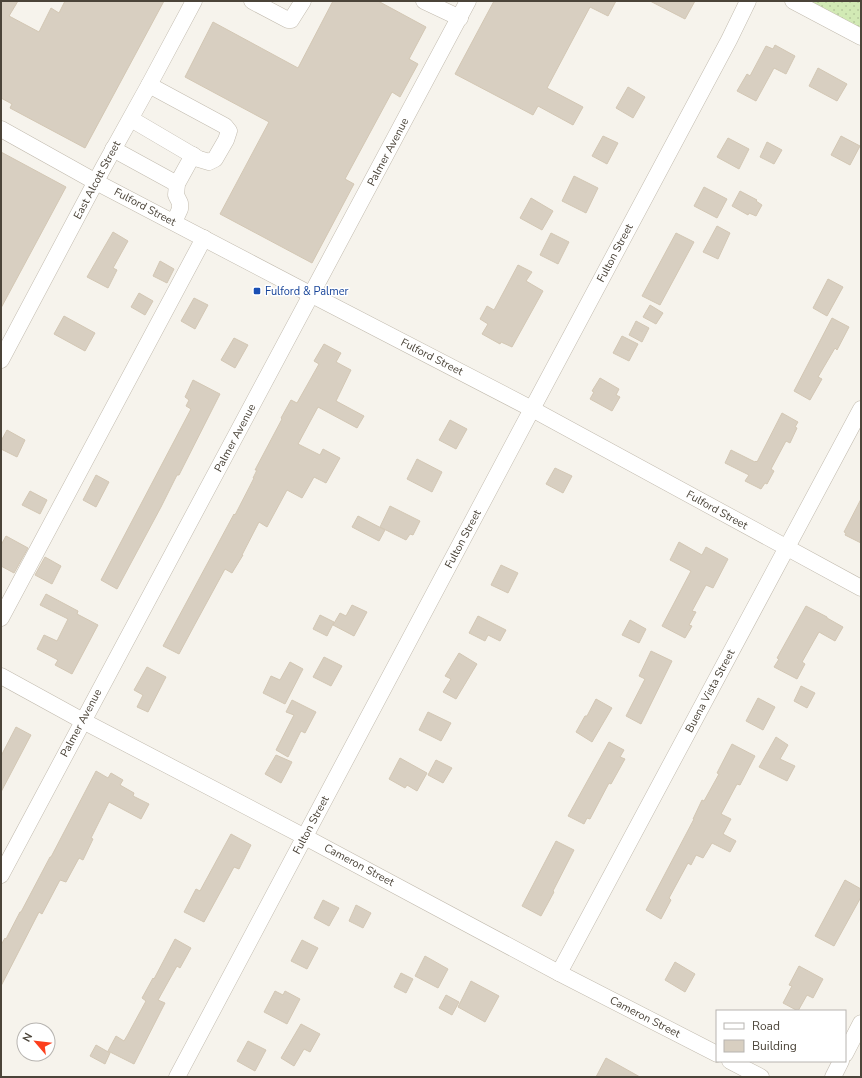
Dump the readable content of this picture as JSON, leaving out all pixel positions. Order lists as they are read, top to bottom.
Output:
{
  "streets": {
    "street": [
      "Palmer Avenue",
      "East Alcott Street",
      "Fulford Street",
      "Fulton Street",
      "Buena Vista Street",
      "Cameron Street"
    ]
  },
  "crossings": [
    ["Palmer Avenue", "Fulford Street"],
    ["Palmer Avenue", "Cameron Street"],
    ["East Alcott Street", "Fulford Street"],
    ["Fulford Street", "Fulton Street"],
    ["Fulford Street", "Buena Vista Street"],
    ["Fulton Street", "Cameron Street"],
    ["Buena Vista Street", "Cameron Street"]
  ],
  "places": {
    "transit": ["Fulford & Palmer"]
  },
  "legend": ["Road", "Building"],
  "north": "top left"
}
